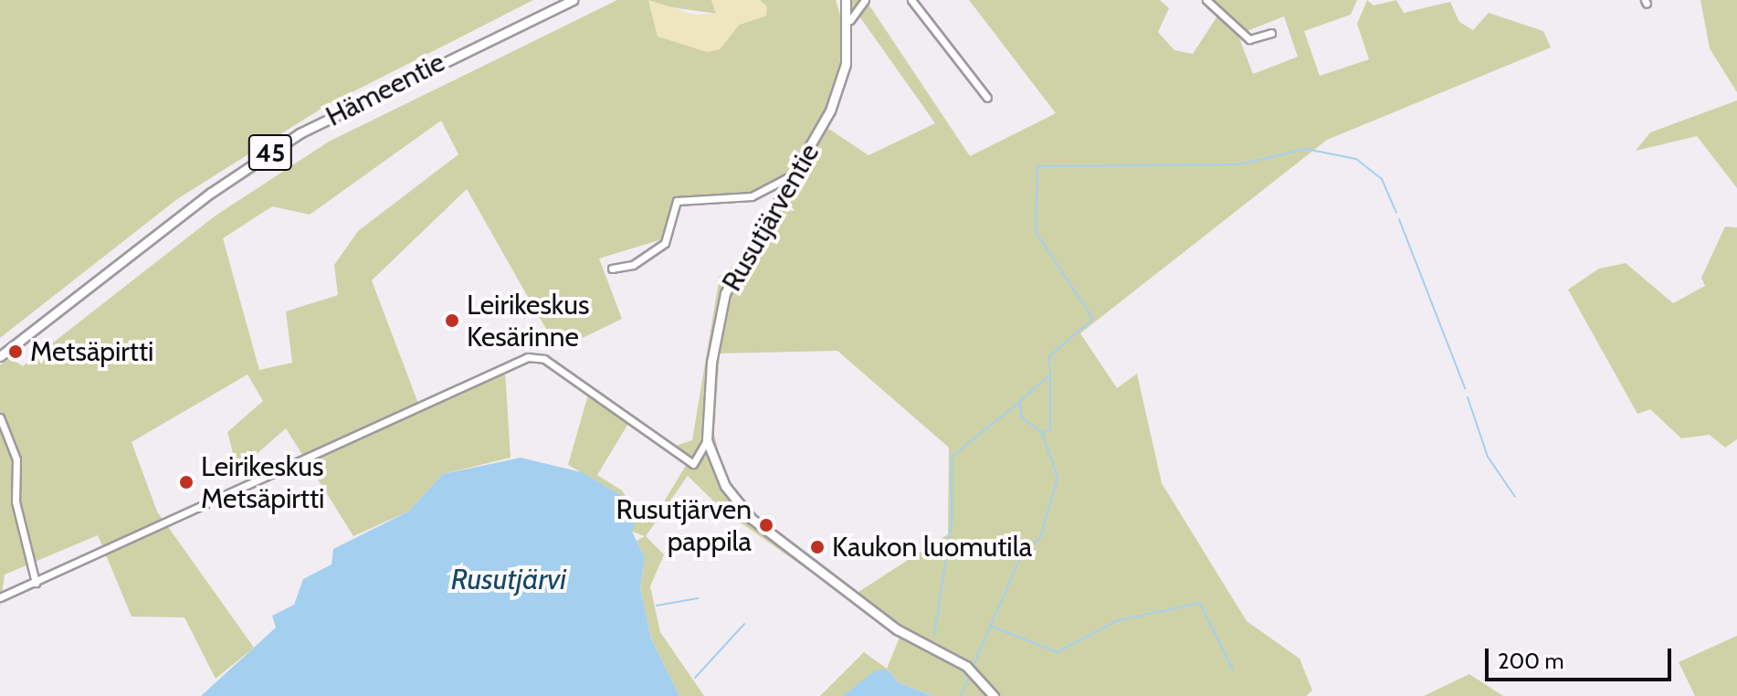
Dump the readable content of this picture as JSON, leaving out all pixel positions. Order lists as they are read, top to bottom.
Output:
{
  "streets": {
    "main road": ["Hämeentie", "45", "Rusutjärventie"]
  },
  "water": ["Rusutjärvi"],
  "places": [
    "Leirikeskus Kesärinne",
    "Metsäpirtti",
    "Leirikeskus Metsäpirtti",
    "Rusutjärven pappila",
    "Kaukon luomutila"
  ],
  "scale_bar": "200 m"
}
